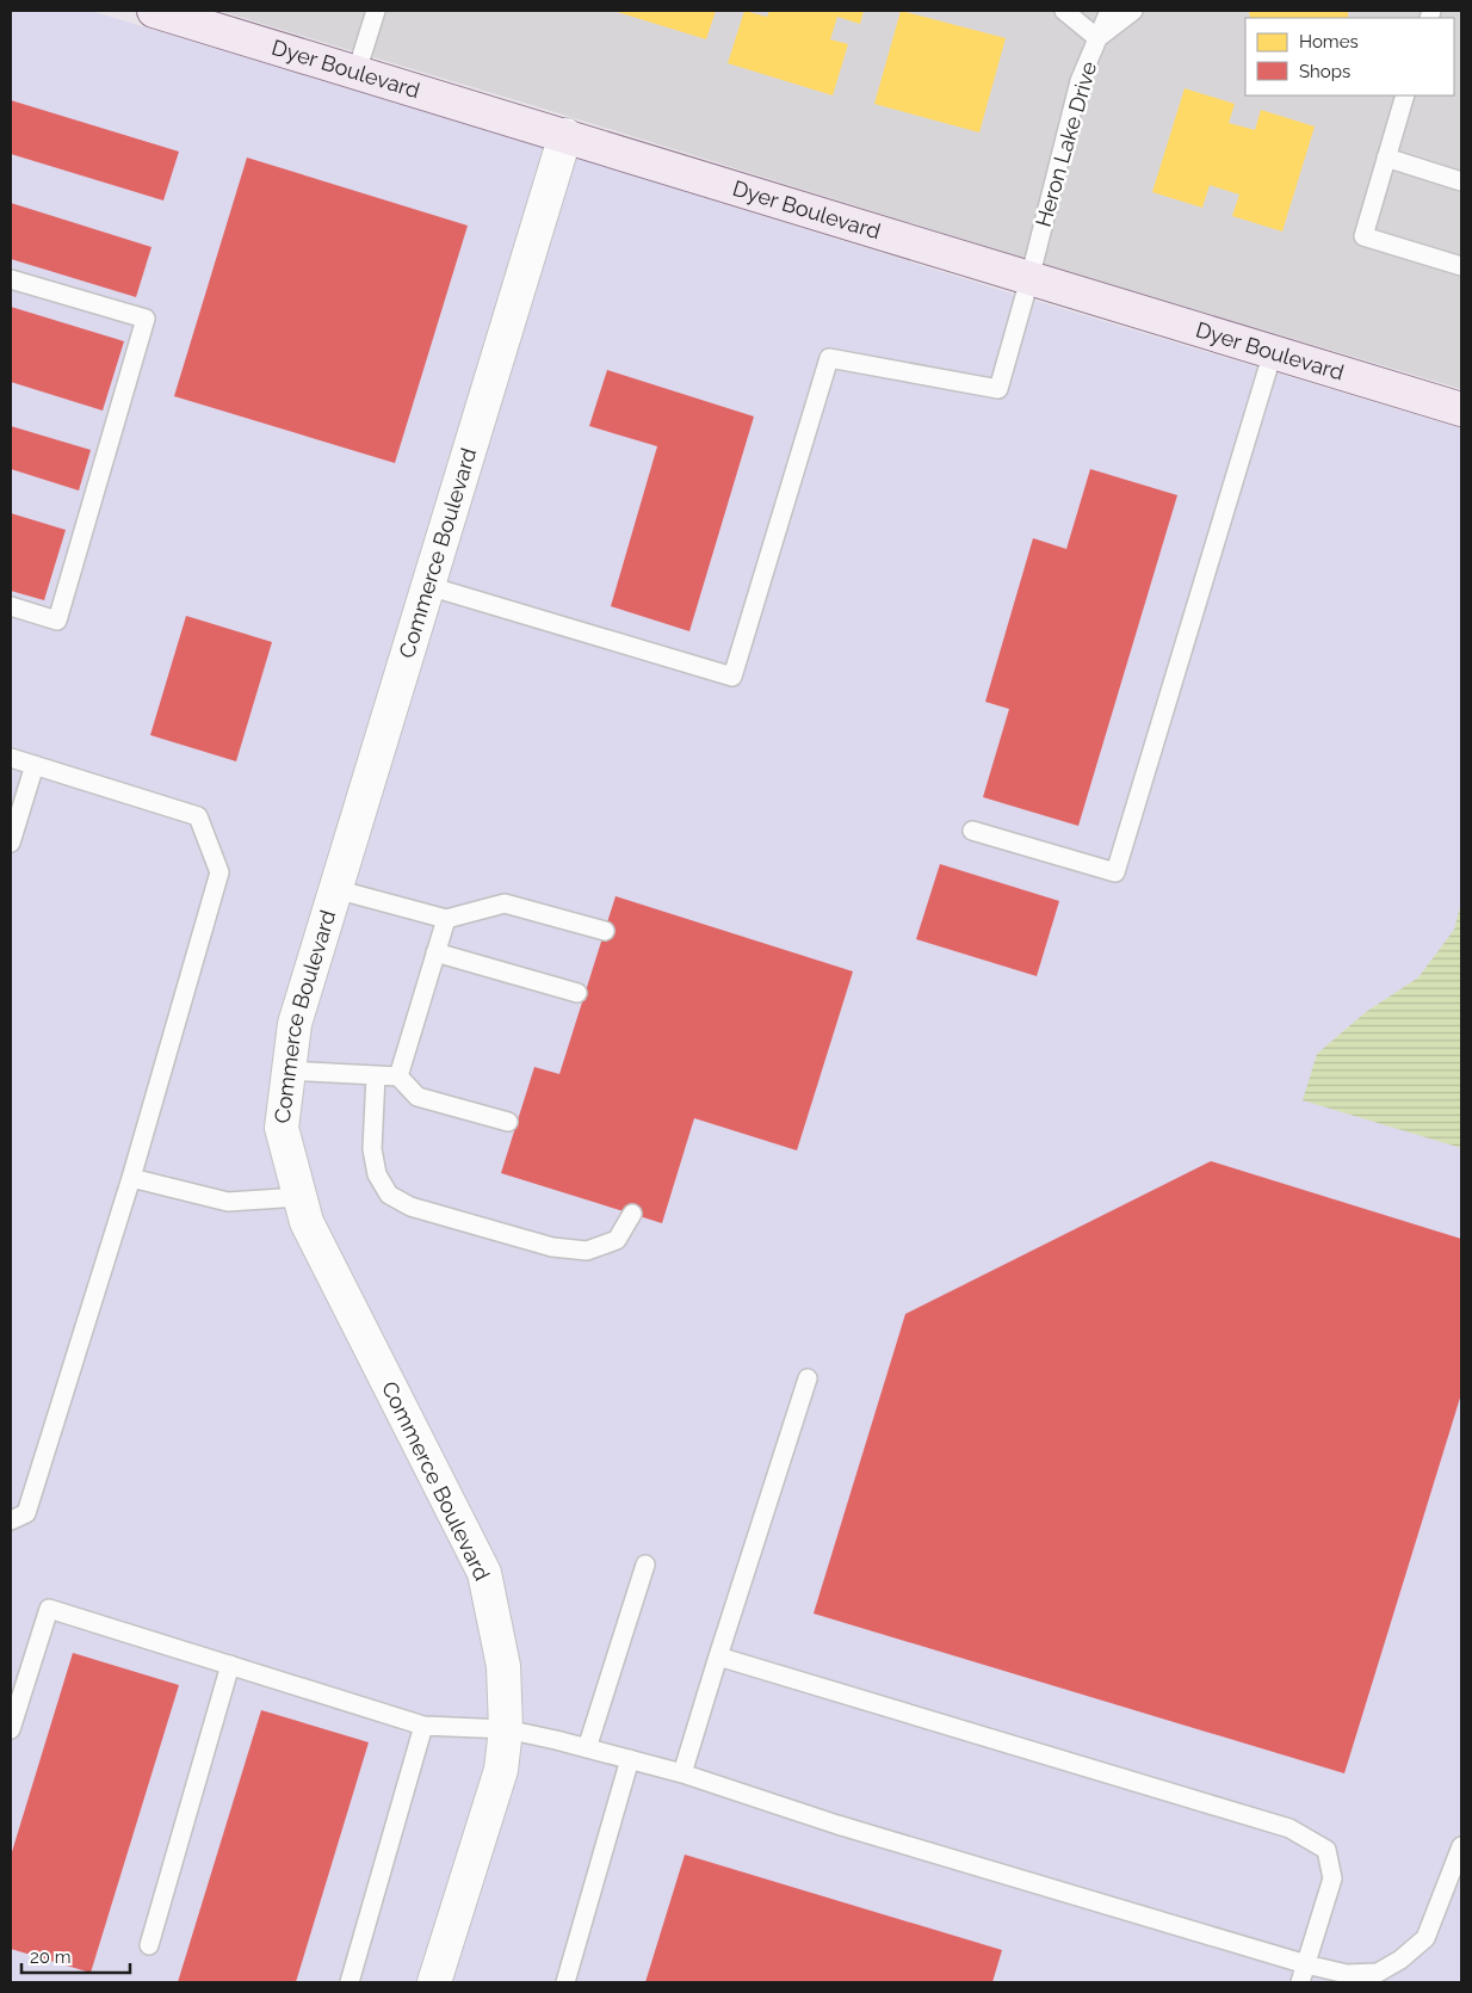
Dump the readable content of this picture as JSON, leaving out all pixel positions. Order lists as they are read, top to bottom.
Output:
{
  "streets": {
    "main road": ["Dyer Boulevard"],
    "street": ["Commerce Boulevard"],
    "lane": ["Heron Lake Drive"]
  },
  "crossings": [
    ["Dyer Boulevard", "Heron Lake Drive"],
    ["Dyer Boulevard", "Commerce Boulevard"],
    ["Heron Lake Drive", "Commerce Boulevard"]
  ],
  "legend": ["Homes", "Shops"],
  "scale_bar": "20 m"
}
